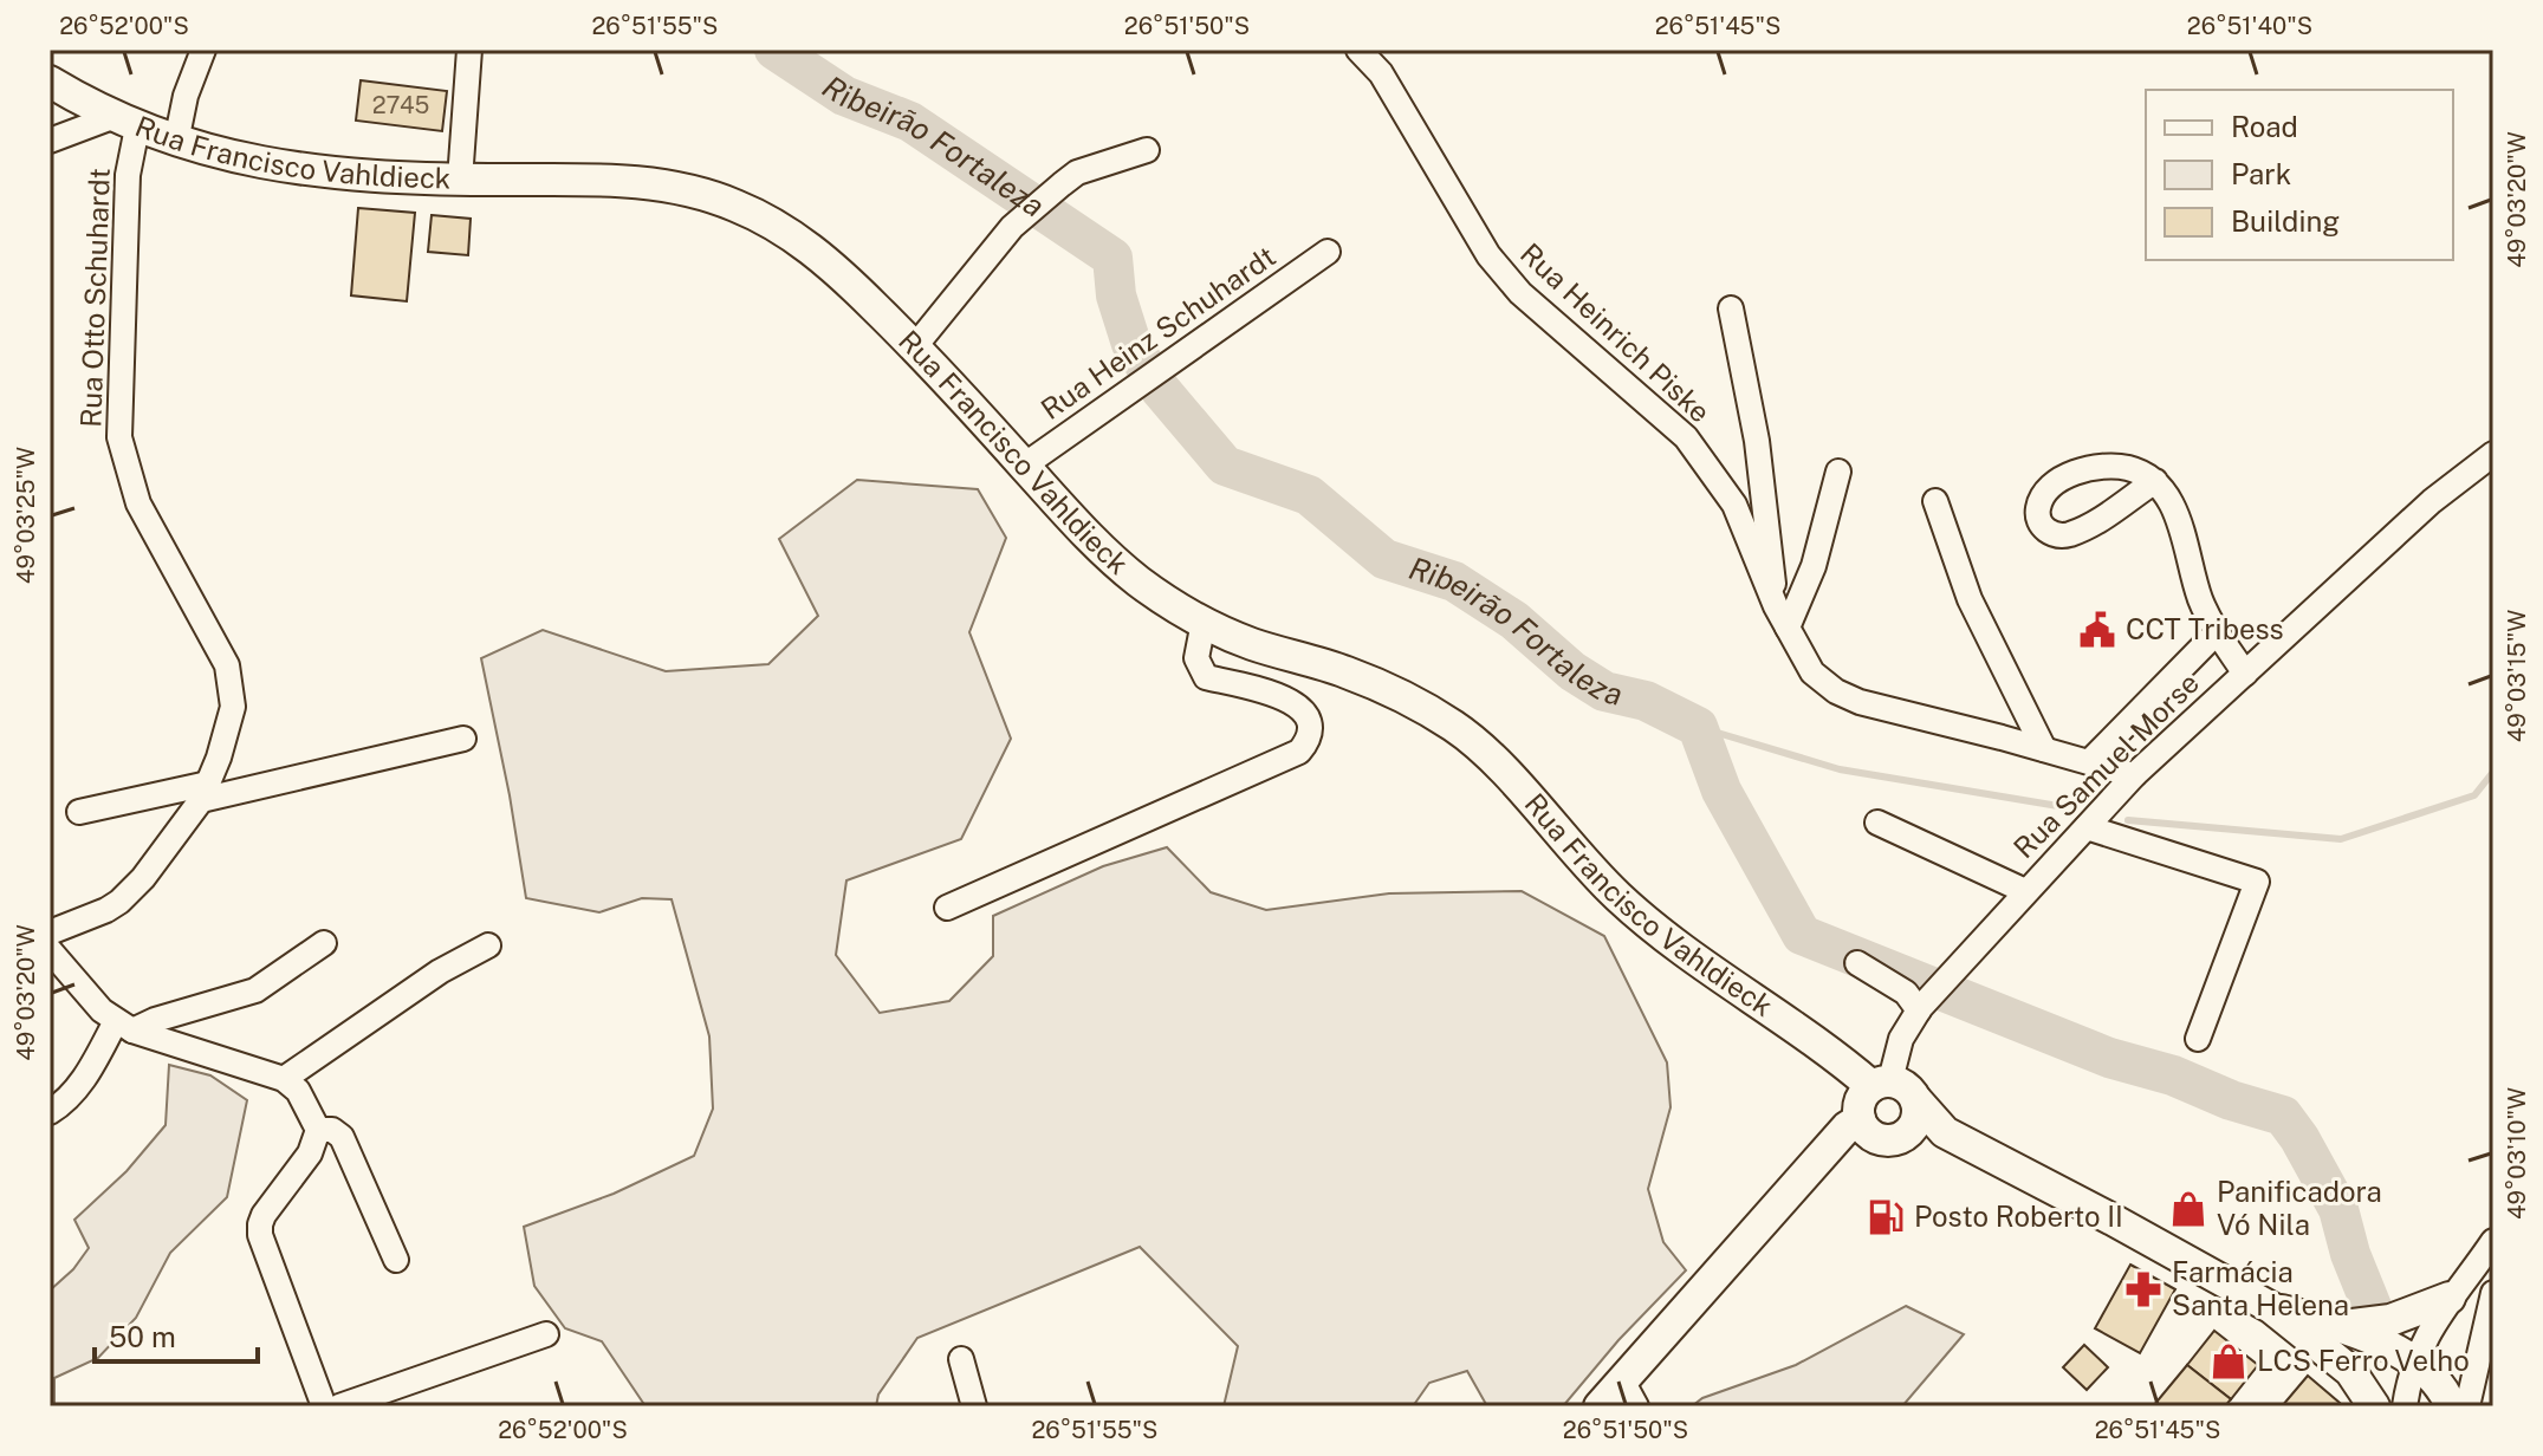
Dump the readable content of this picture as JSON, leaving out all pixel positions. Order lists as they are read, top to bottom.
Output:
{
  "streets": {
    "main road": ["Rua Francisco Vahldieck"],
    "street": [
      "Rua Otto Schuhardt",
      "Rua Heinz Schuhardt",
      "Rua Heinrich Piske",
      "Rua Samuel Morse"
    ]
  },
  "crossings": [
    ["Rua Francisco Vahldieck", "Rua Otto Schuhardt"],
    ["Rua Francisco Vahldieck", "Rua Heinz Schuhardt"],
    ["Rua Francisco Vahldieck", "Rua Samuel Morse"],
    ["Rua Heinrich Piske", "Rua Samuel Morse"]
  ],
  "water": ["Ribeirão Fortaleza"],
  "places": {
    "public building": ["CCT Tribess"],
    "shop": ["Panificadora Vó Nila", "LCS Ferro Velho"],
    "fuel station": ["Posto Roberto II"],
    "pharmacy": ["Farmácia Santa Helena"]
  },
  "house_numbers": ["2745"],
  "legend": ["Road", "Park", "Building"],
  "scale_bar": "50 m",
  "coordinates": [
    "26°52'00\"S",
    "26°51'55\"S",
    "26°51'50\"S",
    "26°51'45\"S",
    "26°51'40\"S",
    "49°03'20\"W",
    "49°03'25\"W",
    "49°03'15\"W",
    "49°03'10\"W"
  ]
}
